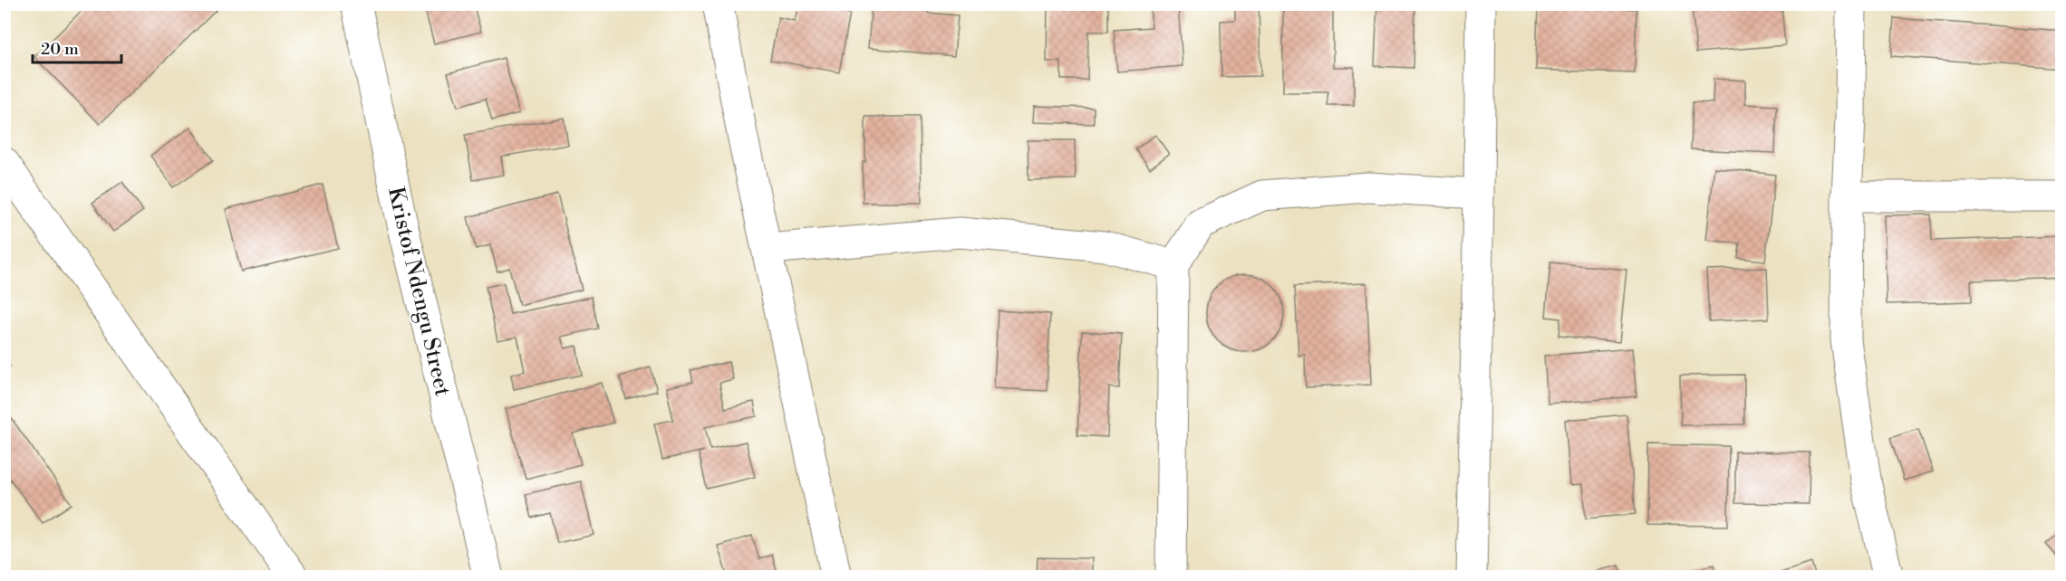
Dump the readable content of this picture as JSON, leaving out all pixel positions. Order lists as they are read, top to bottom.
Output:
{
  "streets": {
    "street": ["Kristof Ndengu Street"]
  },
  "scale_bar": "20 m"
}
